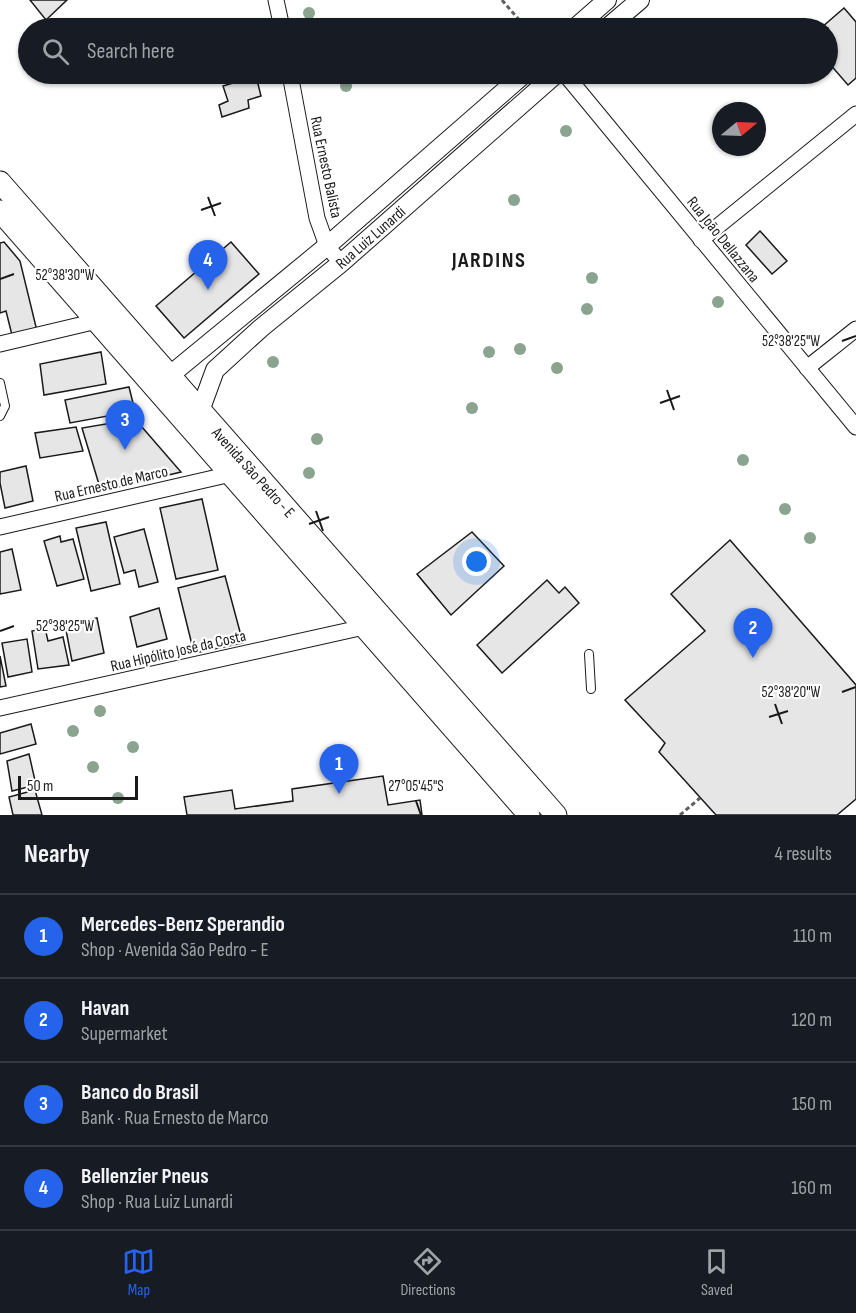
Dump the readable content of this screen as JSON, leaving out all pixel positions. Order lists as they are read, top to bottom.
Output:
{
  "streets": {
    "main road": ["Avenida São Pedro - E"],
    "street": [
      "Rua Ernesto Balista",
      "Rua Luiz Lunardi",
      "Rua João Dellazzana",
      "Rua Ernesto de Marco",
      "Rua Hipólito José da Costa"
    ]
  },
  "crossings": [
    ["Rua Ernesto Balista", "Rua Luiz Lunardi"],
    ["Rua Luiz Lunardi", "Avenida São Pedro - E"],
    ["Avenida São Pedro - E", "Rua Ernesto de Marco"],
    ["Avenida São Pedro - E", "Rua Hipólito José da Costa"]
  ],
  "districts": ["JARDINS"],
  "scale_bar": "50 m",
  "north": "right",
  "page": {
    "search": "Search here",
    "pins": [
      "4",
      "3",
      "2",
      "1"
    ],
    "scale": "50 m",
    "heading": ["Nearby", "4 results"],
    "list": [
      {
        "mark": "1",
        "name": "Mercedes-Benz Sperandio",
        "note": "Shop · Avenida São Pedro - E",
        "value": "110 m"
      },
      {
        "mark": "2",
        "name": "Havan",
        "note": "Supermarket",
        "value": "120 m"
      },
      {
        "mark": "3",
        "name": "Banco do Brasil",
        "note": "Bank · Rua Ernesto de Marco",
        "value": "150 m"
      },
      {
        "mark": "4",
        "name": "Bellenzier Pneus",
        "note": "Shop · Rua Luiz Lunardi",
        "value": "160 m"
      }
    ],
    "nav": ["Map", "Directions", "Saved"]
  },
  "coordinates": [
    "52°38'30\"W",
    "52°38'25\"W",
    "52°38'20\"W",
    "27°05'45\"S"
  ]
}
